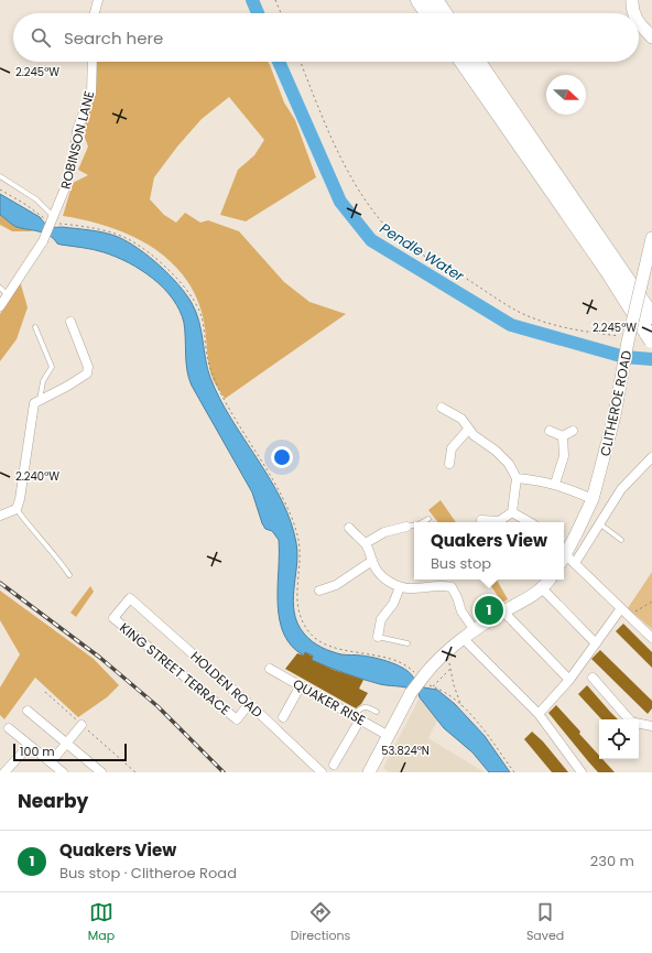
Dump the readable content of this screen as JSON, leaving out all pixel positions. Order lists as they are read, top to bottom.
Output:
{
  "streets": {
    "main road": ["CLITHEROE ROAD"],
    "street": [
      "ROBINSON LANE",
      "KING STREET TERRACE",
      "HOLDEN ROAD",
      "QUAKER RISE"
    ]
  },
  "crossings": [
    ["KING STREET TERRACE", "HOLDEN ROAD"]
  ],
  "water": ["Pendle Water"],
  "scale_bar": "100 m",
  "north": "right",
  "page": {
    "search": "Search here",
    "popup": ["Quakers View", "Bus stop"],
    "pins": "1",
    "scale": "100 m",
    "heading": "Nearby",
    "list": [
      {
        "mark": "1",
        "name": "Quakers View",
        "note": "Bus stop · Clitheroe Road",
        "value": "230 m"
      }
    ],
    "nav": ["Map", "Directions", "Saved"]
  },
  "coordinates": ["2.245°W", "2.240°W", "53.824°N"]
}
